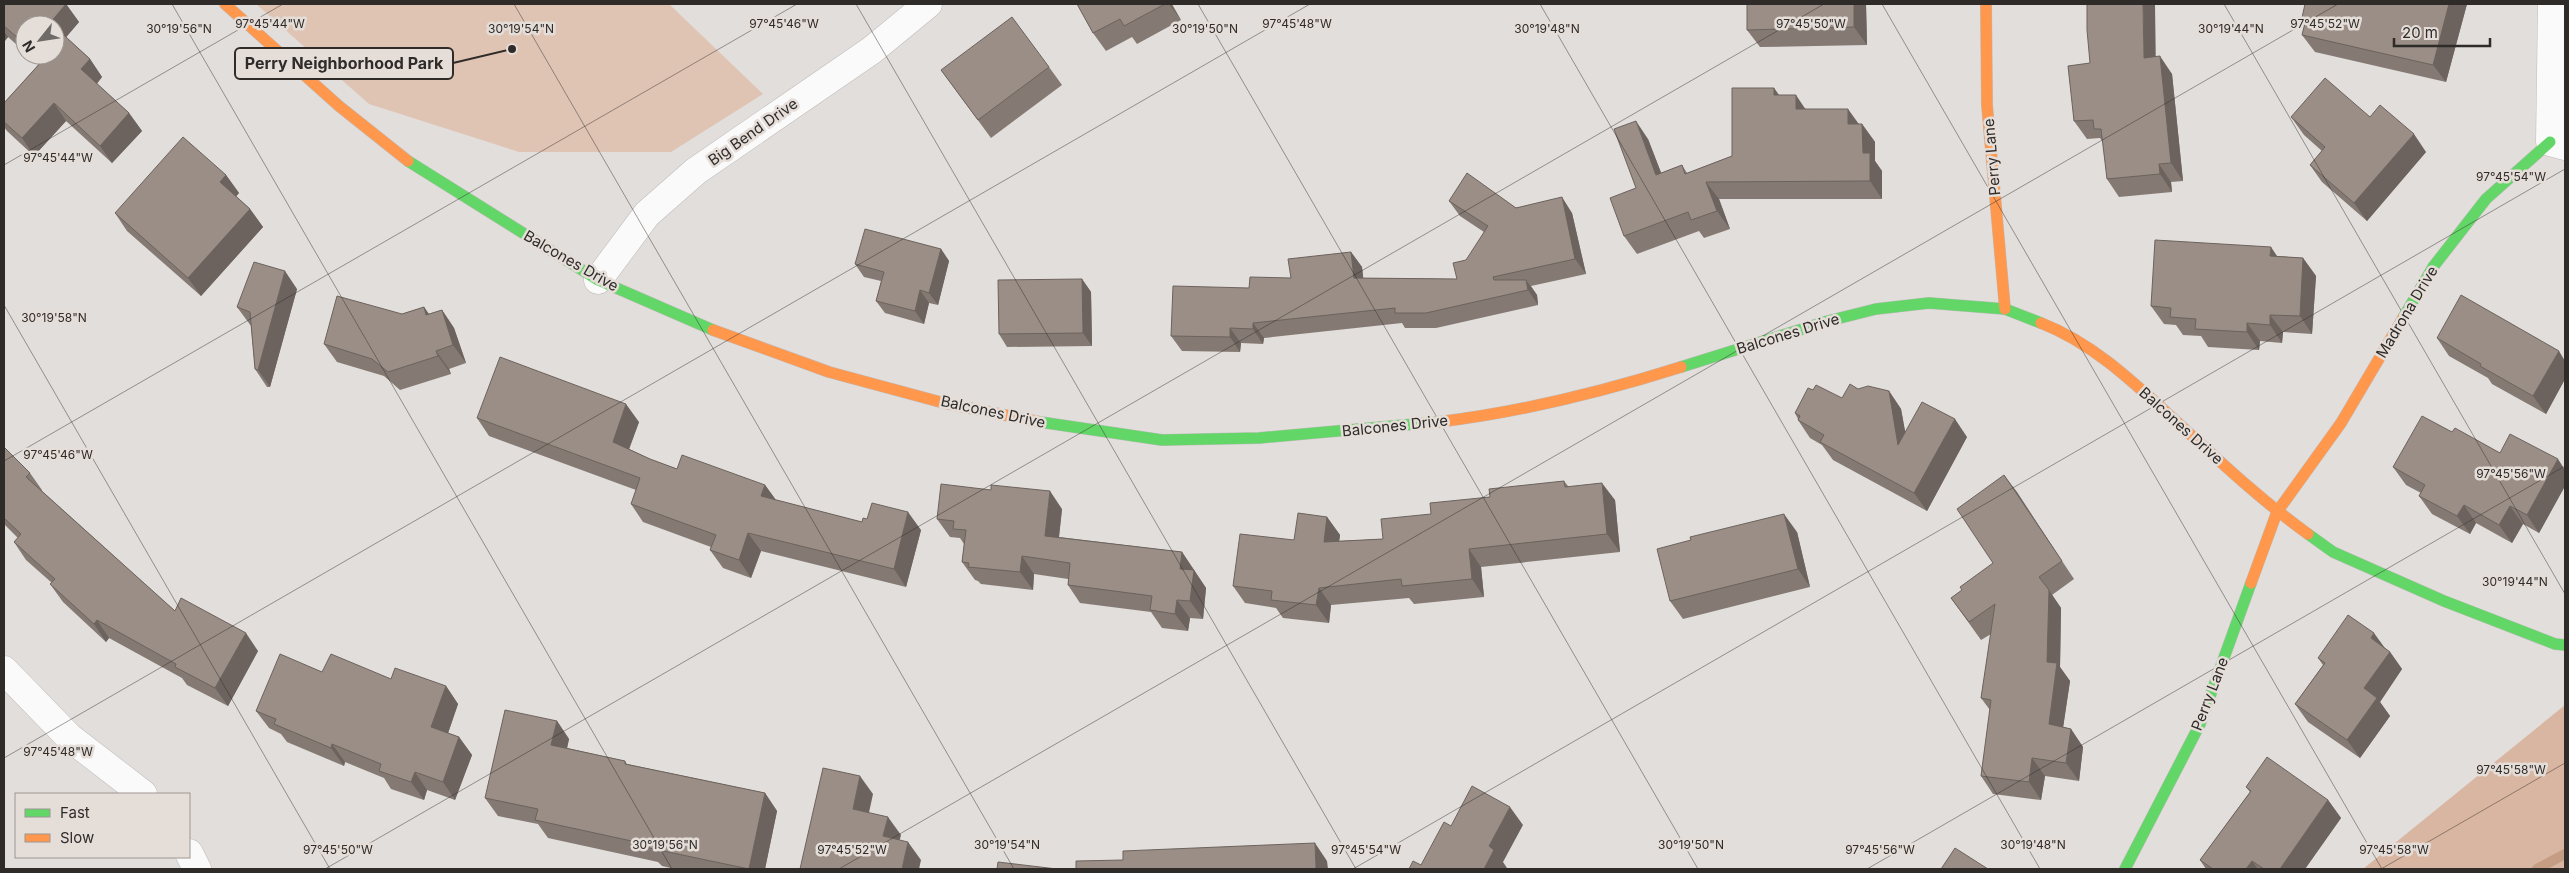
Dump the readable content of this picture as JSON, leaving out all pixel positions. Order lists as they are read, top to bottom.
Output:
{
  "streets": {
    "street": [
      "Big Bend Drive",
      "Perry Lane",
      "Balcones Drive",
      "Madrona Drive"
    ]
  },
  "crossings": [
    ["Big Bend Drive", "Balcones Drive"],
    ["Perry Lane", "Balcones Drive"],
    ["Perry Lane", "Madrona Drive"],
    ["Balcones Drive", "Madrona Drive"]
  ],
  "places": ["Perry Neighborhood Park"],
  "legend": ["Fast", "Slow"],
  "scale_bar": "20 m",
  "north": "bottom left",
  "coordinates": [
    "97°45'44\"W",
    "97°45'46\"W",
    "97°45'48\"W",
    "97°45'50\"W",
    "97°45'52\"W",
    "30°19'56\"N",
    "30°19'54\"N",
    "30°19'50\"N",
    "30°19'48\"N",
    "30°19'44\"N",
    "97°45'54\"W",
    "30°19'58\"N",
    "97°45'56\"W",
    "97°45'58\"W"
  ]
}
